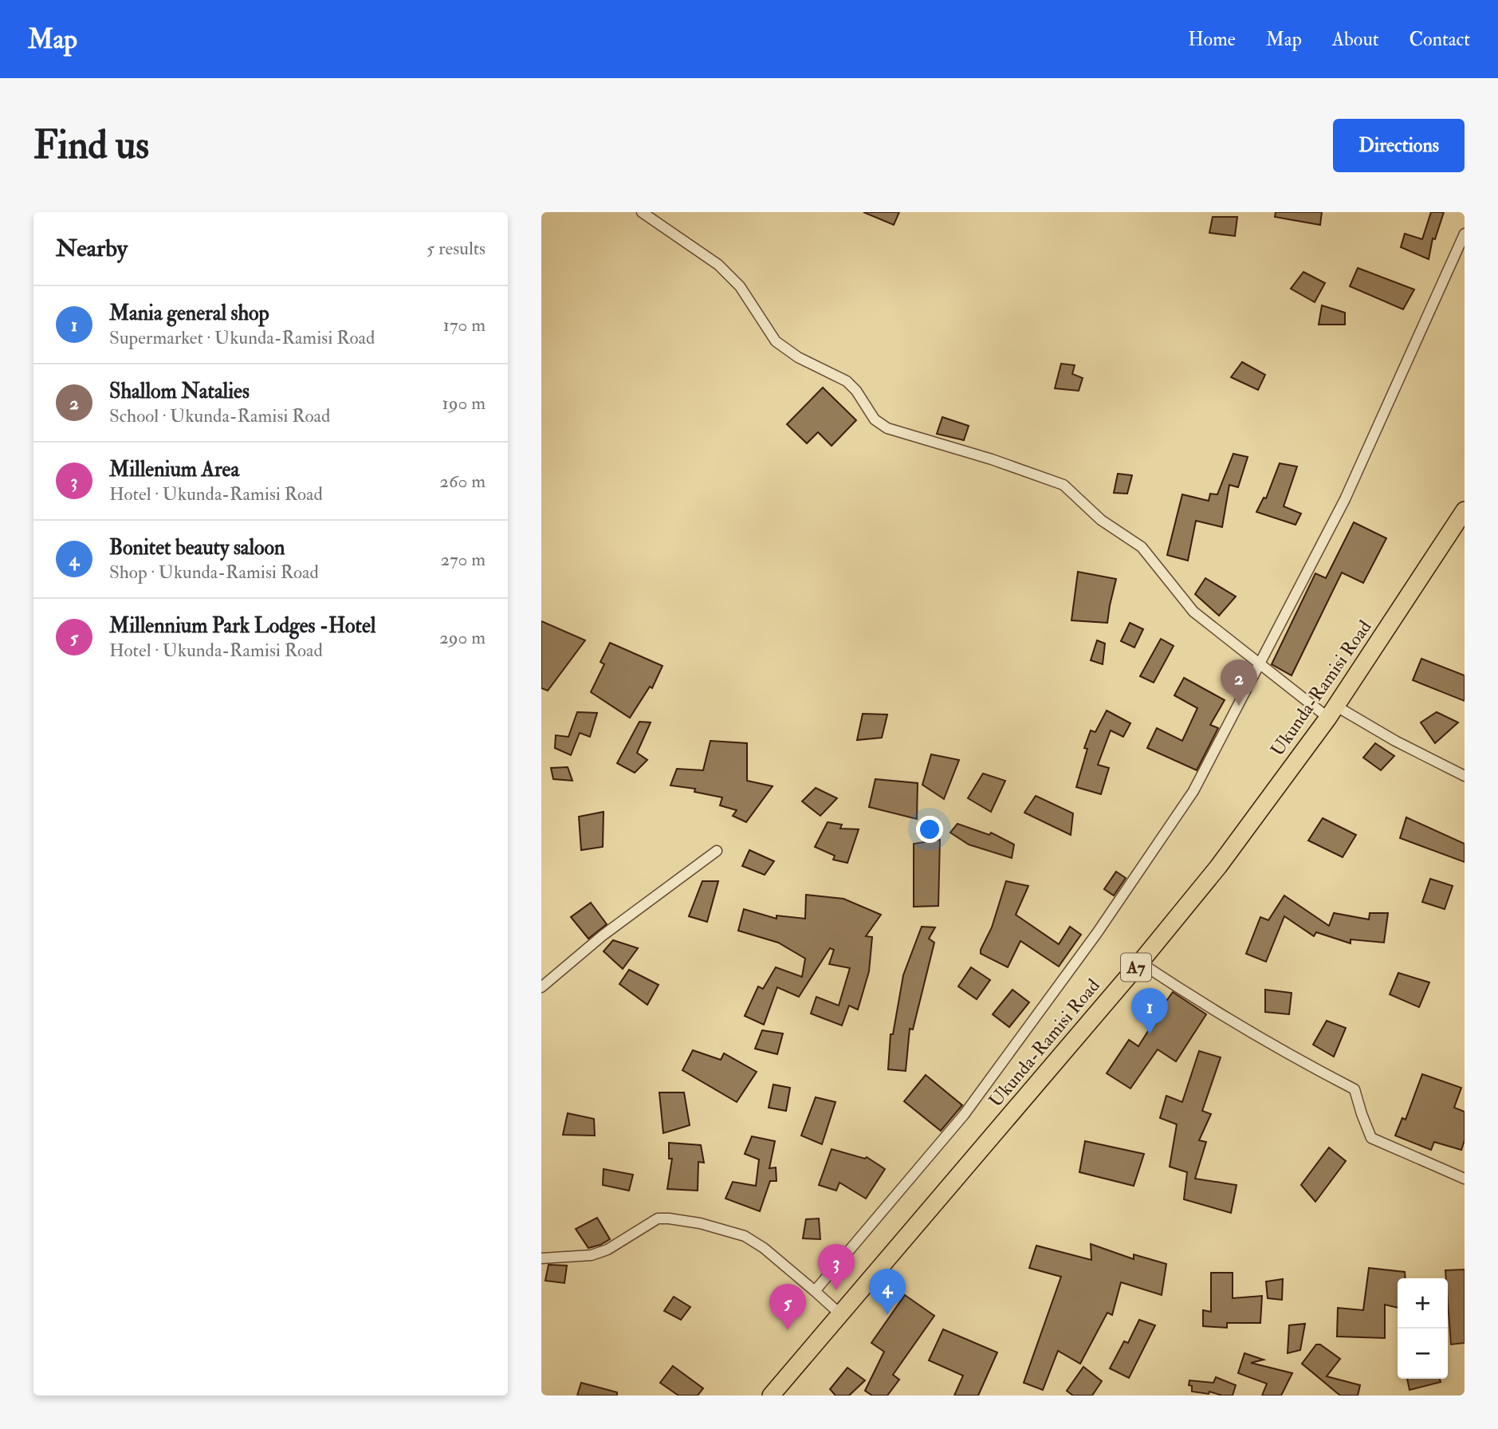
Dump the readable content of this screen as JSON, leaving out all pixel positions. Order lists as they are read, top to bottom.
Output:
{
  "streets": {
    "highway": ["Ukunda-Ramisi Road", "A7"]
  },
  "page": {
    "header": "Map",
    "nav": [
      "Home",
      "Map",
      "About",
      "Contact"
    ],
    "buttons": "Directions",
    "title": "Find us",
    "heading": ["Nearby", "5 results"],
    "list": [
      {
        "mark": "1",
        "name": "Mania general shop",
        "note": "Supermarket · Ukunda-Ramisi Road",
        "value": "170 m"
      },
      {
        "mark": "2",
        "name": "Shallom Natalies",
        "note": "School · Ukunda-Ramisi Road",
        "value": "190 m"
      },
      {
        "mark": "3",
        "name": "Millenium Area",
        "note": "Hotel · Ukunda-Ramisi Road",
        "value": "260 m"
      },
      {
        "mark": "4",
        "name": "Bonitet beauty saloon",
        "note": "Shop · Ukunda-Ramisi Road",
        "value": "270 m"
      },
      {
        "mark": "5",
        "name": "Millennium Park Lodges -Hotel",
        "note": "Hotel · Ukunda-Ramisi Road",
        "value": "290 m"
      }
    ],
    "pins": [
      "2",
      "1",
      "3",
      "4",
      "5"
    ],
    "map_buttons": ["+", "−"]
  }
}
